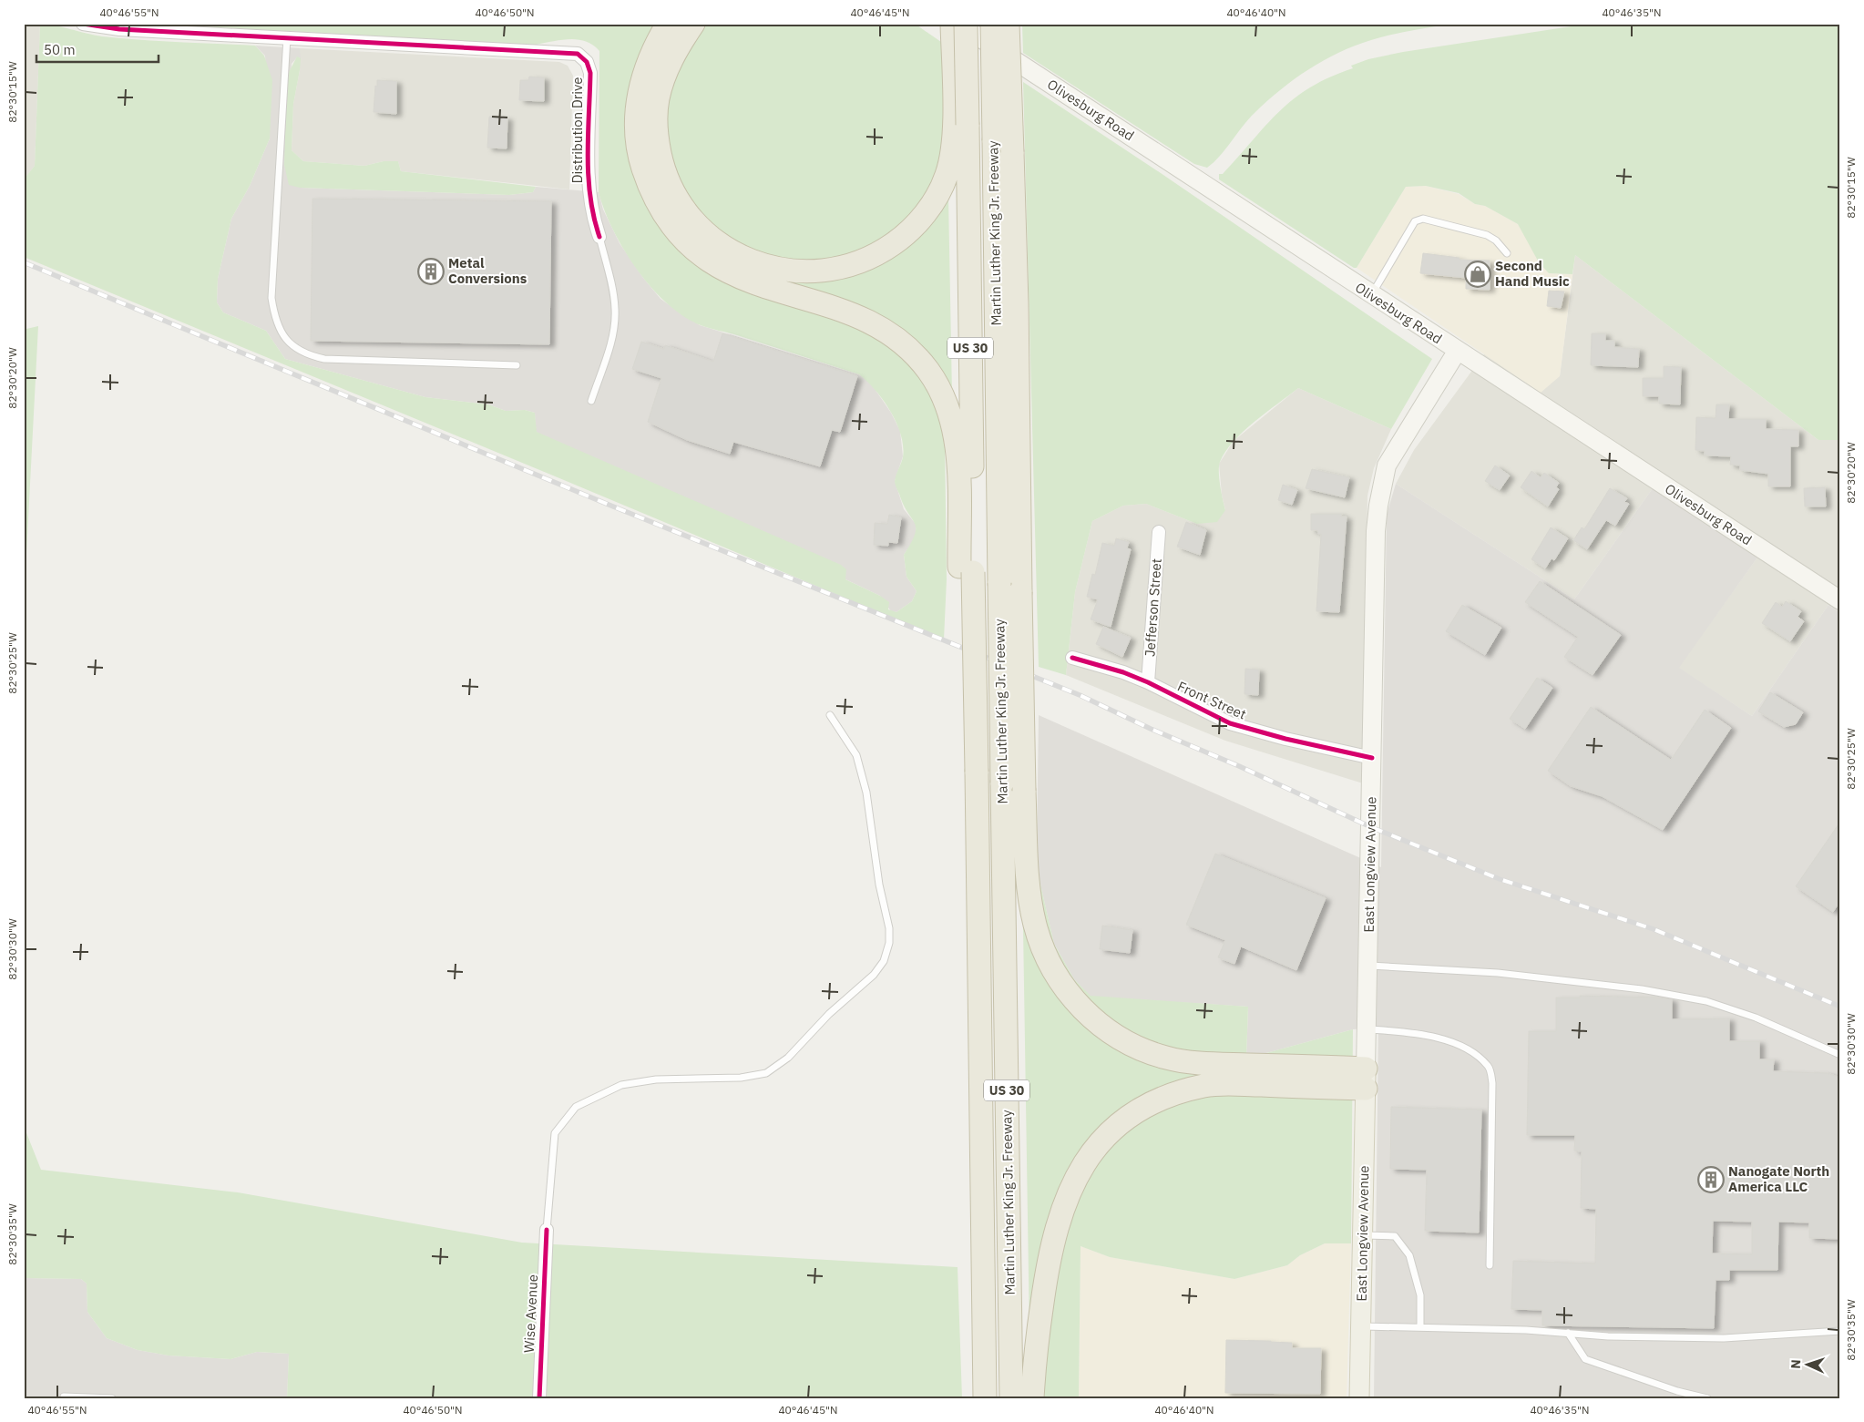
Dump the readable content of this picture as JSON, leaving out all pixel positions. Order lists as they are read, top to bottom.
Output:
{
  "streets": {
    "highway": ["Martin Luther King Jr. Freeway", "US 30"],
    "main road": ["Olivesburg Road", "East Longview Avenue"],
    "street": [
      "Distribution Drive",
      "Jefferson Street",
      "Front Street",
      "Wise Avenue"
    ]
  },
  "crossings": [
    ["Olivesburg Road", "East Longview Avenue"],
    ["Jefferson Street", "Front Street"],
    ["Front Street", "East Longview Avenue"]
  ],
  "places": {
    "building": ["Metal Conversions", "Nanogate North America LLC"],
    "shop": ["Second Hand Music"]
  },
  "scale_bar": "50 m",
  "north": "left",
  "coordinates": [
    "40°46'55\"N",
    "40°46'50\"N",
    "40°46'45\"N",
    "40°46'40\"N",
    "40°46'35\"N",
    "82°30'15\"W",
    "82°30'20\"W",
    "82°30'25\"W",
    "82°30'30\"W",
    "82°30'35\"W"
  ]
}
